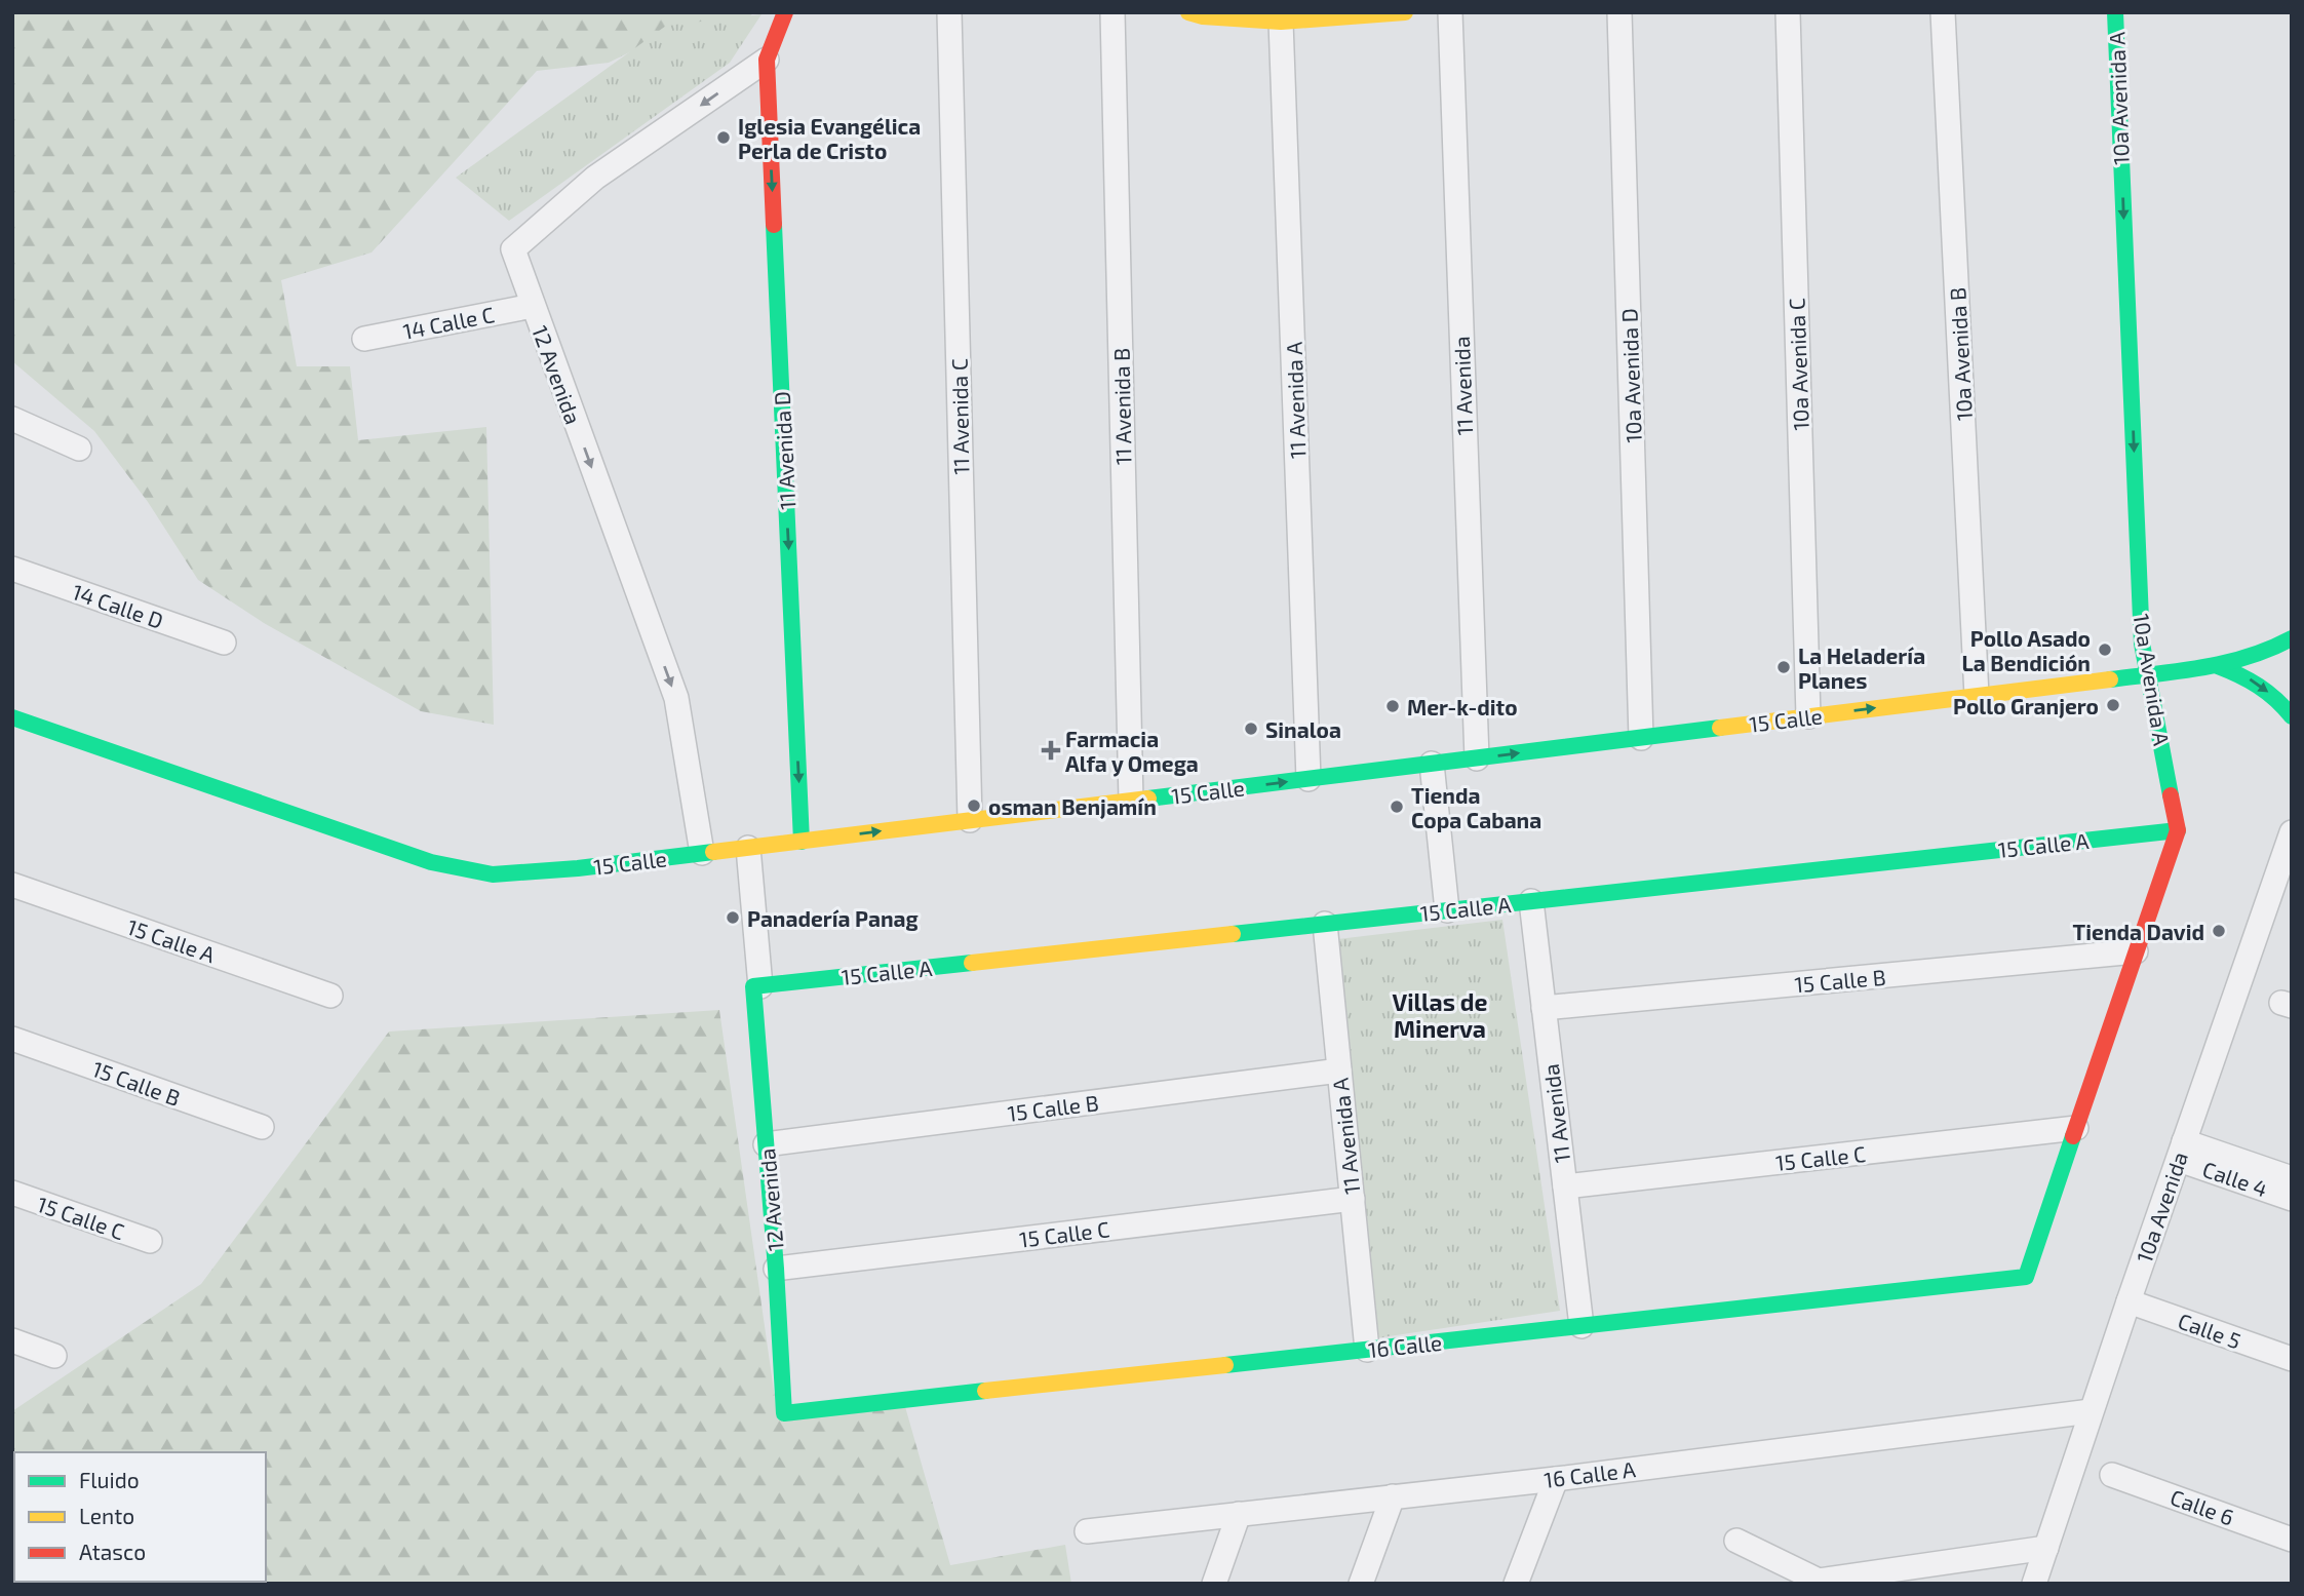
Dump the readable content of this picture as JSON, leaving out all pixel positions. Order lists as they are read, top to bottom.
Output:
{
  "streets": {
    "street": [
      "10a Avenida A",
      "14 Calle C",
      "10a Avenida B",
      "10a Avenida C",
      "12 Avenida",
      "10a Avenida D",
      "11 Avenida",
      "11 Avenida A",
      "11 Avenida B",
      "11 Avenida C",
      "11 Avenida D",
      "14 Calle D",
      "15 Calle",
      "15 Calle A",
      "15 Calle B",
      "15 Calle C",
      "Calle 4",
      "10a Avenida",
      "Calle 5",
      "16 Calle",
      "16 Calle A",
      "Calle 6"
    ]
  },
  "crossings": [
    ["10a Avenida A", "15 Calle"],
    ["10a Avenida A", "15 Calle A"],
    ["10a Avenida A", "15 Calle B"],
    ["10a Avenida A", "15 Calle C"],
    ["10a Avenida A", "16 Calle"],
    ["14 Calle C", "12 Avenida"],
    ["10a Avenida B", "15 Calle"],
    ["10a Avenida C", "15 Calle"],
    ["12 Avenida", "11 Avenida D"],
    ["12 Avenida", "15 Calle"],
    ["12 Avenida", "15 Calle A"],
    ["12 Avenida", "15 Calle B"],
    ["12 Avenida", "15 Calle C"],
    ["12 Avenida", "16 Calle"],
    ["10a Avenida D", "15 Calle"],
    ["11 Avenida", "15 Calle"],
    ["11 Avenida", "15 Calle A"],
    ["11 Avenida", "15 Calle B"],
    ["11 Avenida", "15 Calle C"],
    ["11 Avenida", "16 Calle"],
    ["11 Avenida A", "15 Calle"],
    ["11 Avenida A", "15 Calle A"],
    ["11 Avenida A", "15 Calle B"],
    ["11 Avenida A", "15 Calle C"],
    ["11 Avenida A", "16 Calle"],
    ["11 Avenida B", "15 Calle"],
    ["11 Avenida C", "15 Calle"],
    ["11 Avenida D", "15 Calle"],
    ["Calle 4", "10a Avenida"],
    ["10a Avenida", "Calle 5"],
    ["10a Avenida", "16 Calle A"]
  ],
  "one_way": ["10a Avenida A", "12 Avenida", "11 Avenida D"],
  "districts": ["Villas de Minerva"],
  "places": {
    "other": [
      "Iglesia Evangélica Perla de Cristo",
      "Pollo Asado La Bendición",
      "La Heladería Planes",
      "Pollo Granjero",
      "Mer-k-dito",
      "Sinaloa",
      "osman Benjamín",
      "Tienda Copa Cabana",
      "Panadería Panag",
      "Tienda David"
    ],
    "health": ["Farmacia Alfa y Omega"]
  },
  "legend": ["Fluido", "Lento", "Atasco"]
}
